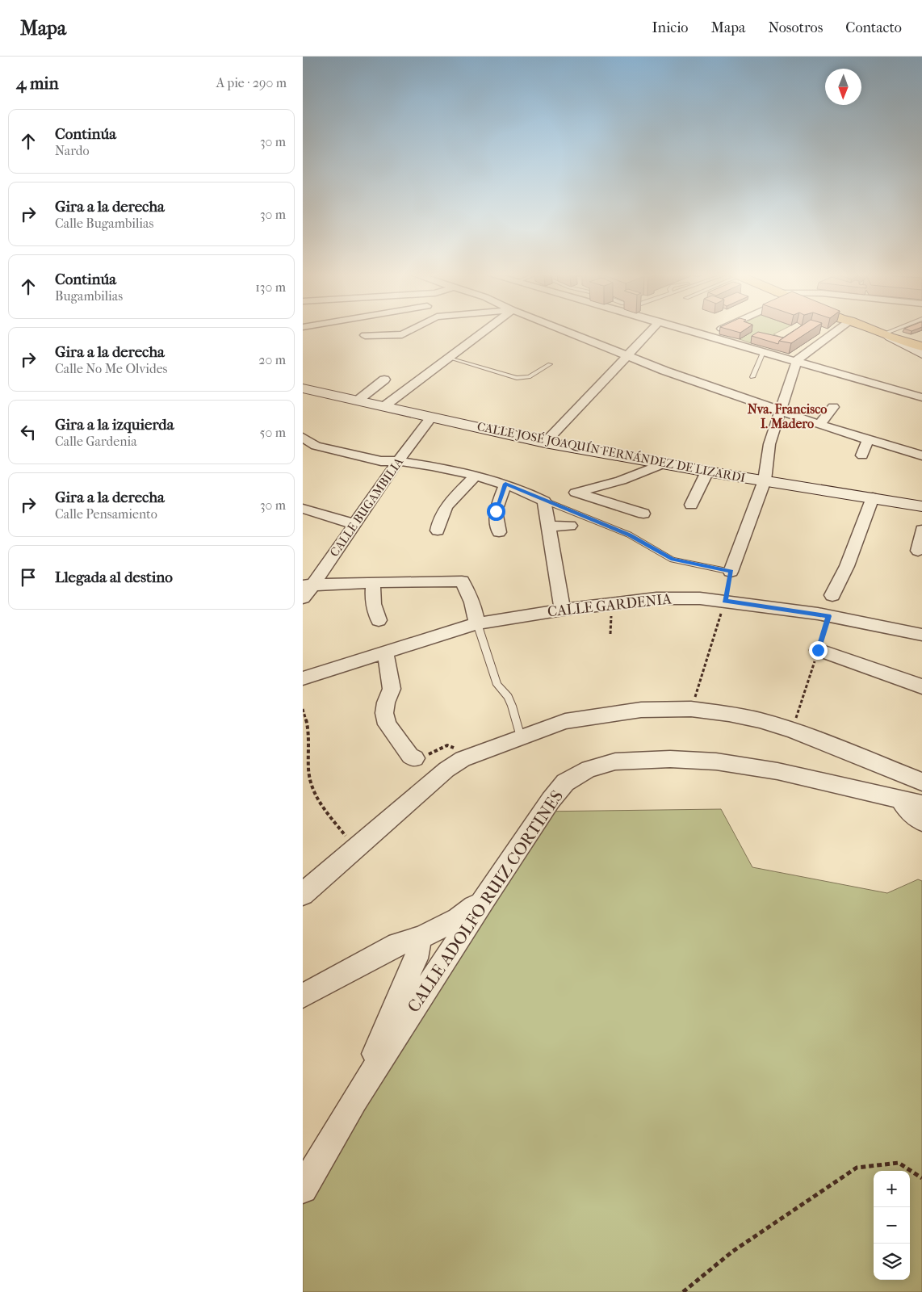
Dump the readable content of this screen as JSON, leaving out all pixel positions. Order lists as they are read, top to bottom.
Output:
{
  "streets": {
    "street": [
      "CALLE JOSÉ JOAQUÍN FERNÁNDEZ DE LIZARDI",
      "CALLE BUGAMBILIA",
      "CALLE GARDENIA",
      "CALLE ADOLFO RUIZ CORTINES"
    ]
  },
  "crossings": [
    ["CALLE JOSÉ JOAQUÍN FERNÁNDEZ DE LIZARDI", "CALLE BUGAMBILIA"]
  ],
  "districts": ["Nva. Francisco I. Madero"],
  "north": "bottom",
  "page": {
    "header": "Mapa",
    "nav": [
      "Inicio",
      "Mapa",
      "Nosotros",
      "Contacto"
    ],
    "heading": ["4 min", "A pie · 290 m"],
    "list": [
      ["Continúa", "Nardo", "30 m"],
      ["Gira a la derecha", "Calle Bugambilias", "30 m"],
      ["Continúa", "Bugambilias", "130 m"],
      ["Gira a la derecha", "Calle No Me Olvides", "20 m"],
      ["Gira a la izquierda", "Calle Gardenia", "50 m"],
      ["Gira a la derecha", "Calle Pensamiento", "30 m"],
      "Llegada al destino"
    ],
    "map_buttons": ["+", "−"]
  }
}
